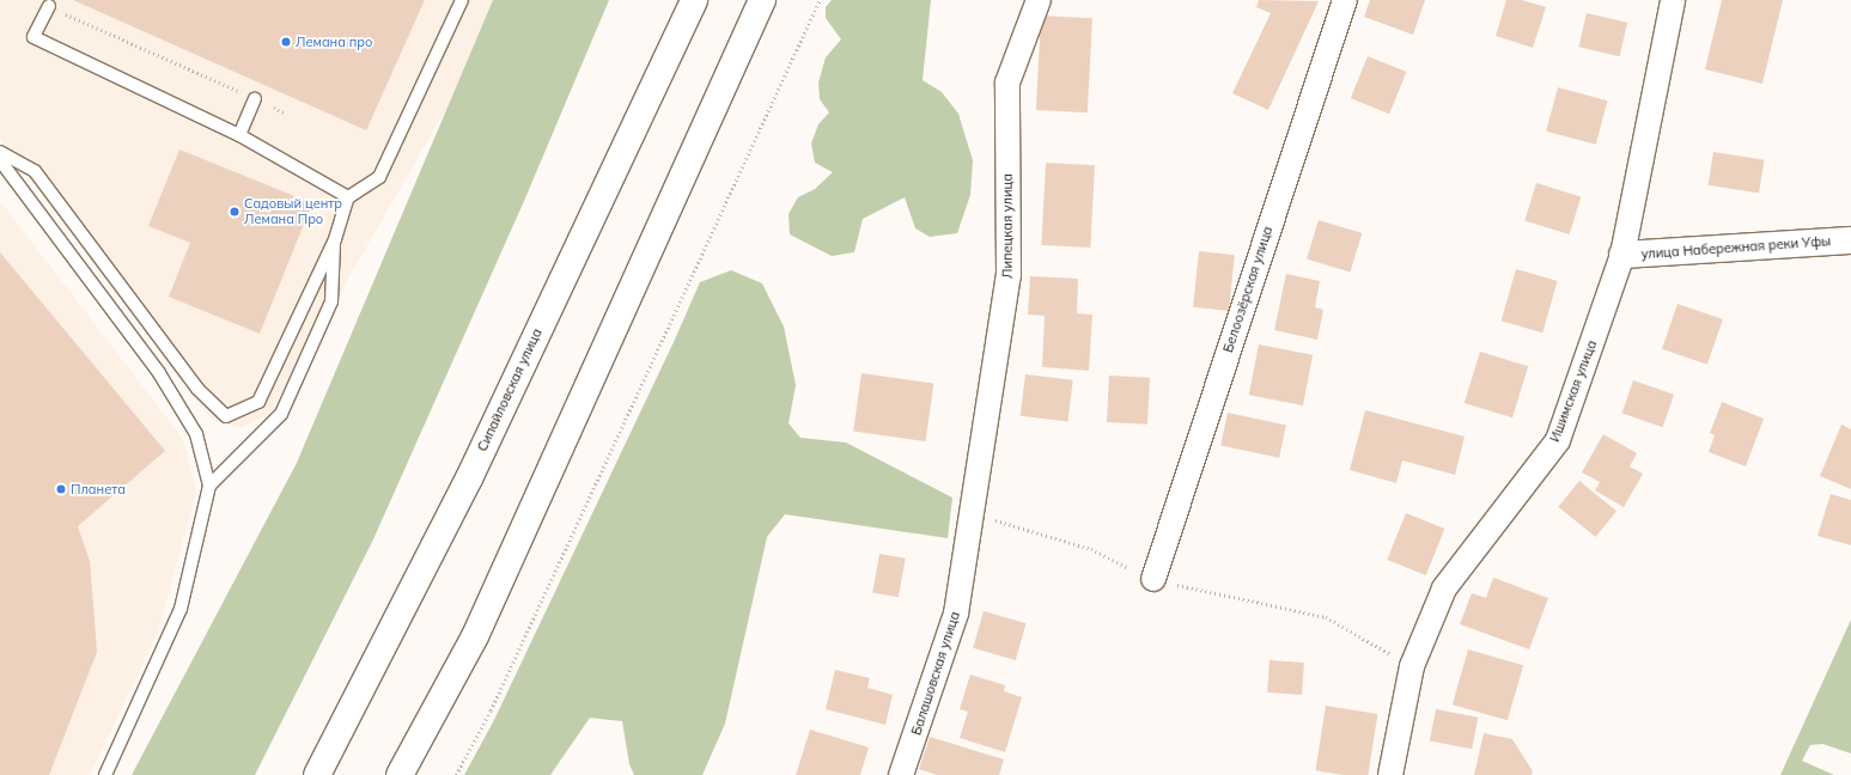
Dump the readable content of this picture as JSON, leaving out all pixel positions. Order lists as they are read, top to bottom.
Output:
{
  "streets": {
    "main road": ["улица Набережная реки Уфы", "Сипайловская улица"],
    "street": [
      "Липецкая улица",
      "Белоозёрская улица",
      "Ишимская улица",
      "Балашовская улица"
    ]
  },
  "crossings": [
    ["Липецкая улица", "Балашовская улица"],
    ["улица Набережная реки Уфы", "Ишимская улица"]
  ],
  "places": ["Лемана про", "Садовый центр Лемана Про", "Планета"]
}
